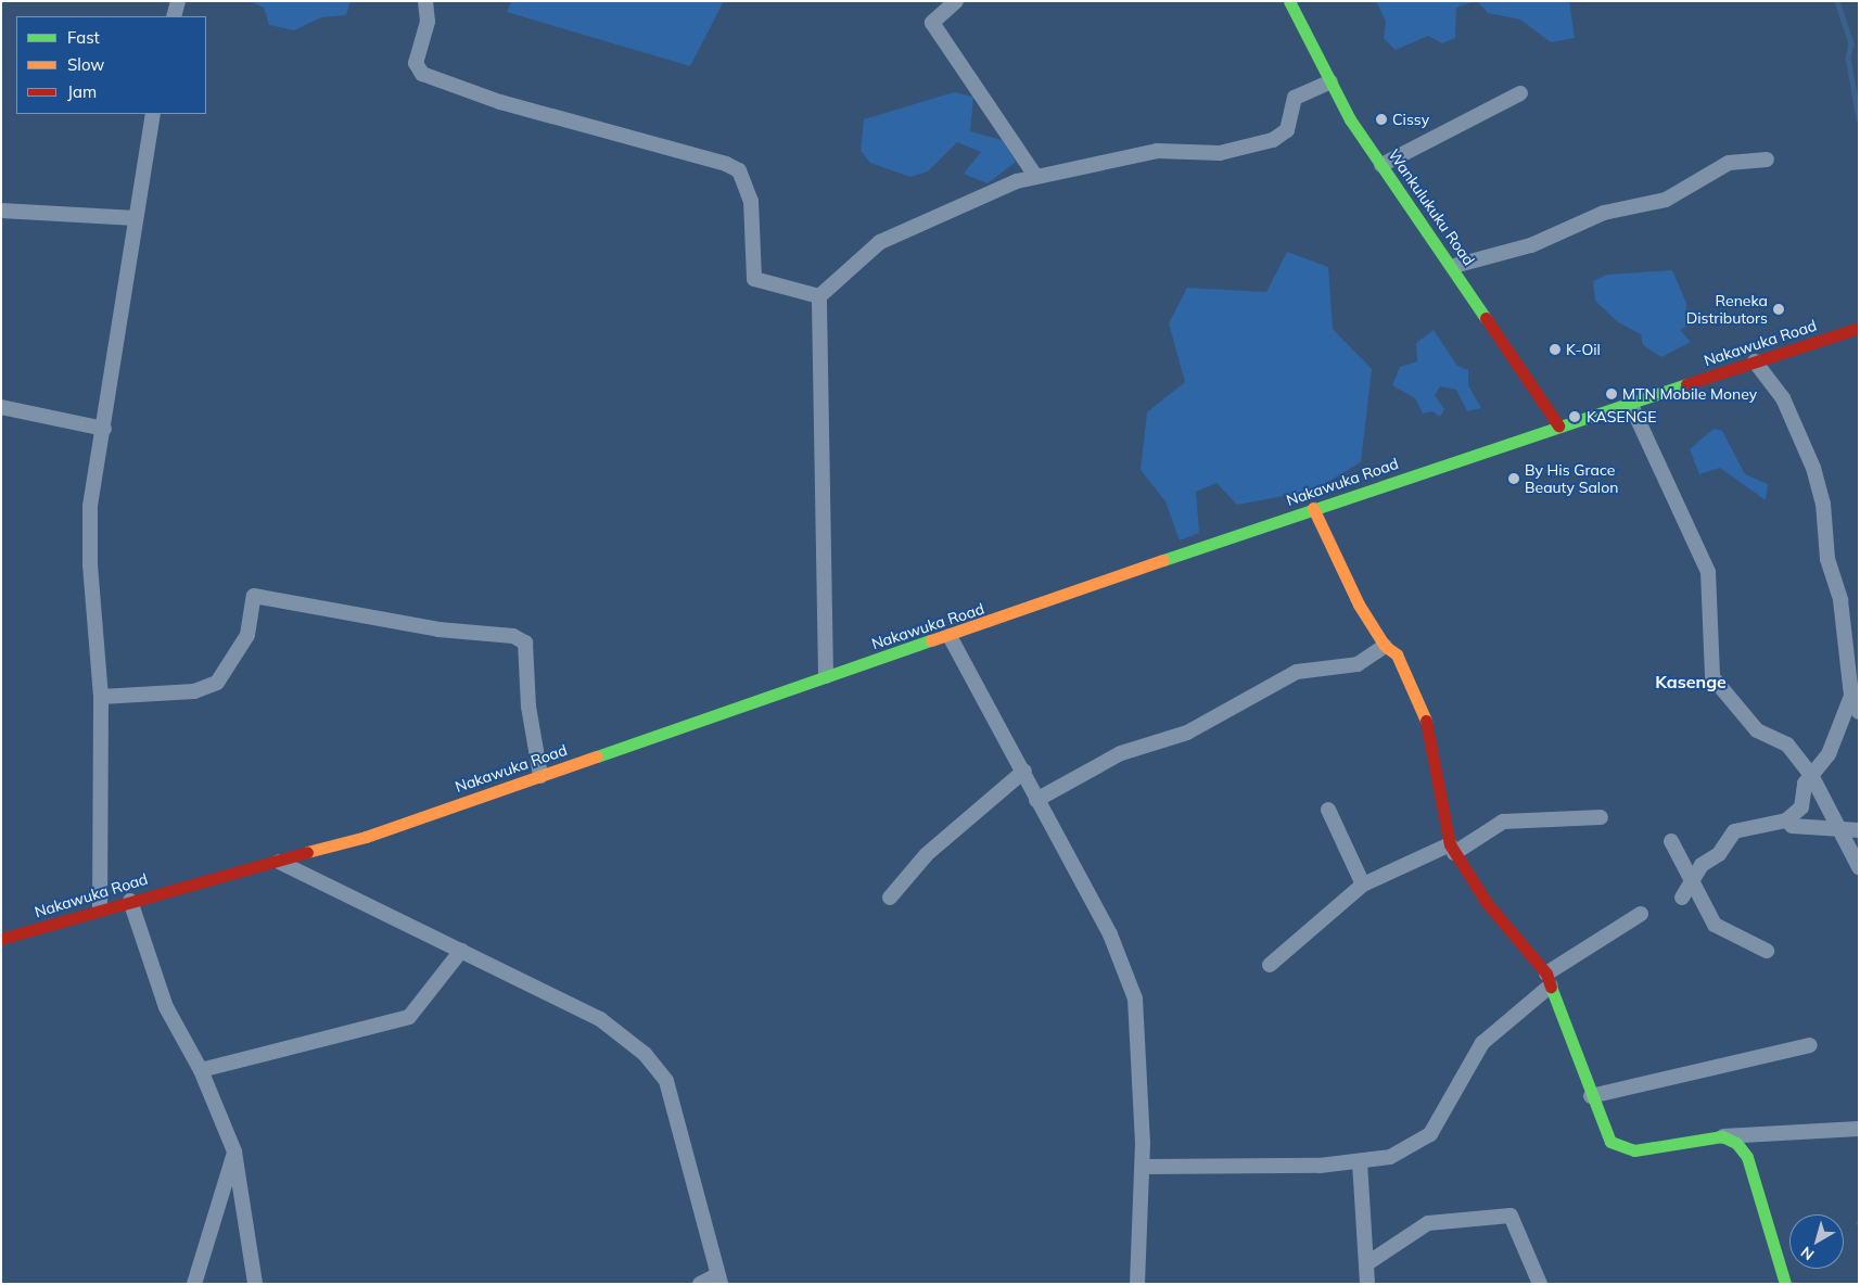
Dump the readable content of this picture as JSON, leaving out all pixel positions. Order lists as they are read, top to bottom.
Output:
{
  "streets": {
    "main road": ["Wankulukuku Road", "Nakawuka Road"]
  },
  "crossings": [
    ["Wankulukuku Road", "Nakawuka Road"]
  ],
  "districts": ["Kasenge"],
  "places": [
    "Cissy",
    "Reneka Distributors",
    "K-Oil",
    "MTN Mobile Money",
    "KASENGE",
    "By His Grace Beauty Salon"
  ],
  "legend": ["Fast", "Slow", "Jam"],
  "north": "bottom left"
}
